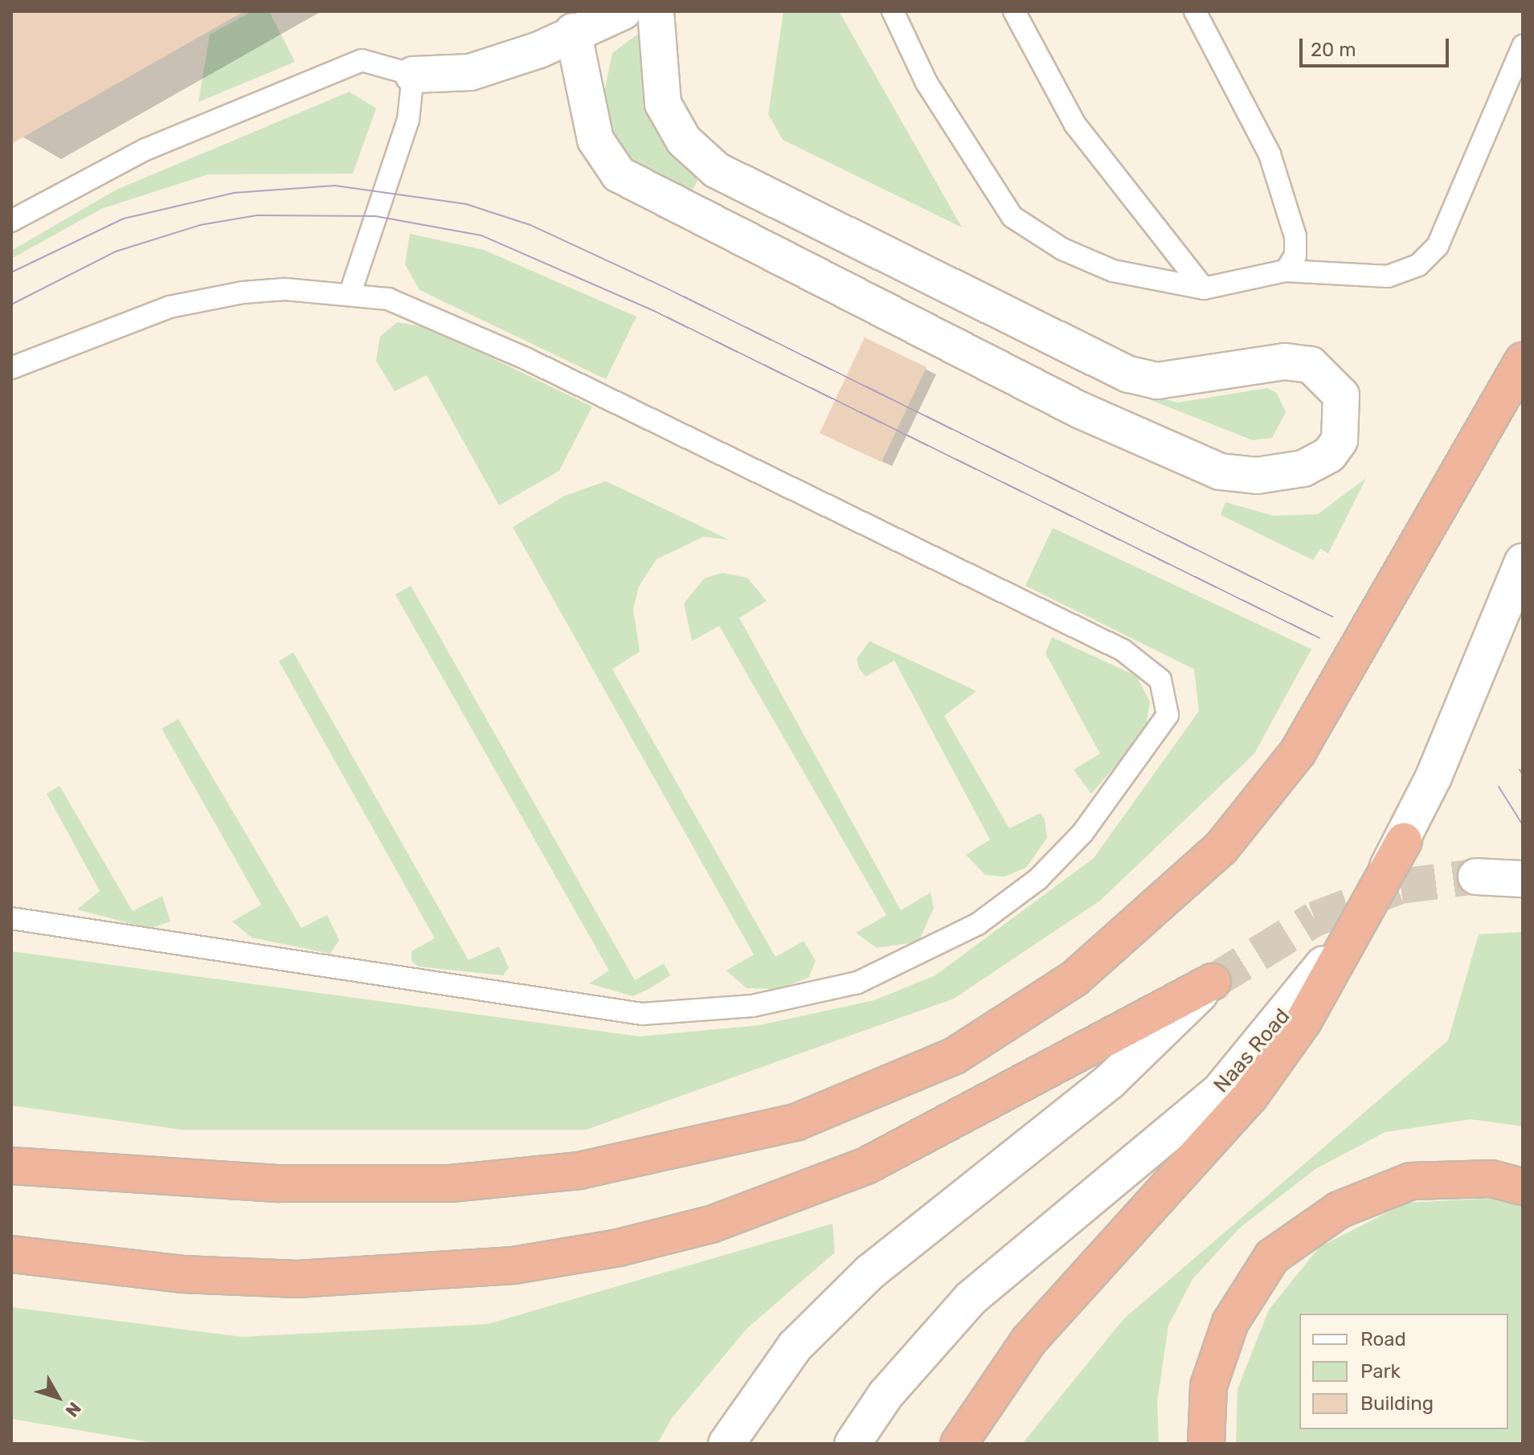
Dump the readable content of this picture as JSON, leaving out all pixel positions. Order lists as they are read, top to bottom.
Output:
{
  "streets": {
    "street": ["Naas Road"]
  },
  "legend": ["Road", "Park", "Building"],
  "scale_bar": "20 m",
  "north": "bottom right"
}
